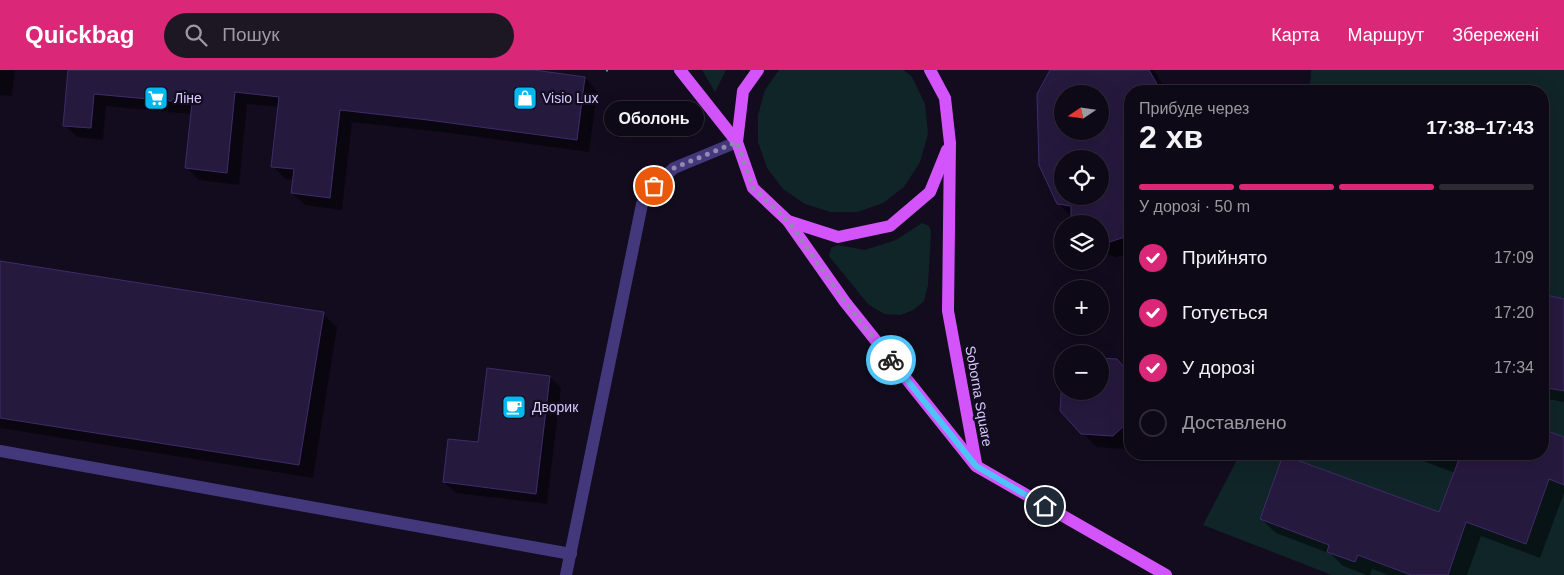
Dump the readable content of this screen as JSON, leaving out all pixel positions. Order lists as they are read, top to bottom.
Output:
{
  "streets": {
    "main road": ["Soborna Square"]
  },
  "places": {
    "supermarket": ["Ліне"],
    "shop": ["Visio Lux"],
    "other": ["Оболонь"],
    "cafe": ["Дворик"]
  },
  "north": "left",
  "page": {
    "header": "Quickbag",
    "search": "Пошук",
    "nav": ["Карта", "Маршрут", "Збережені"],
    "map_buttons": ["+", "−"],
    "heading": ["2 хв", "Прибуде через", "17:38–17:43"],
    "bubble": "Оболонь",
    "bar": "У дорозі · 50 m",
    "list": [
      ["Прийнято", "17:09"],
      ["Готується", "17:20"],
      ["У дорозі", "17:34"],
      "Доставлено"
    ]
  }
}
